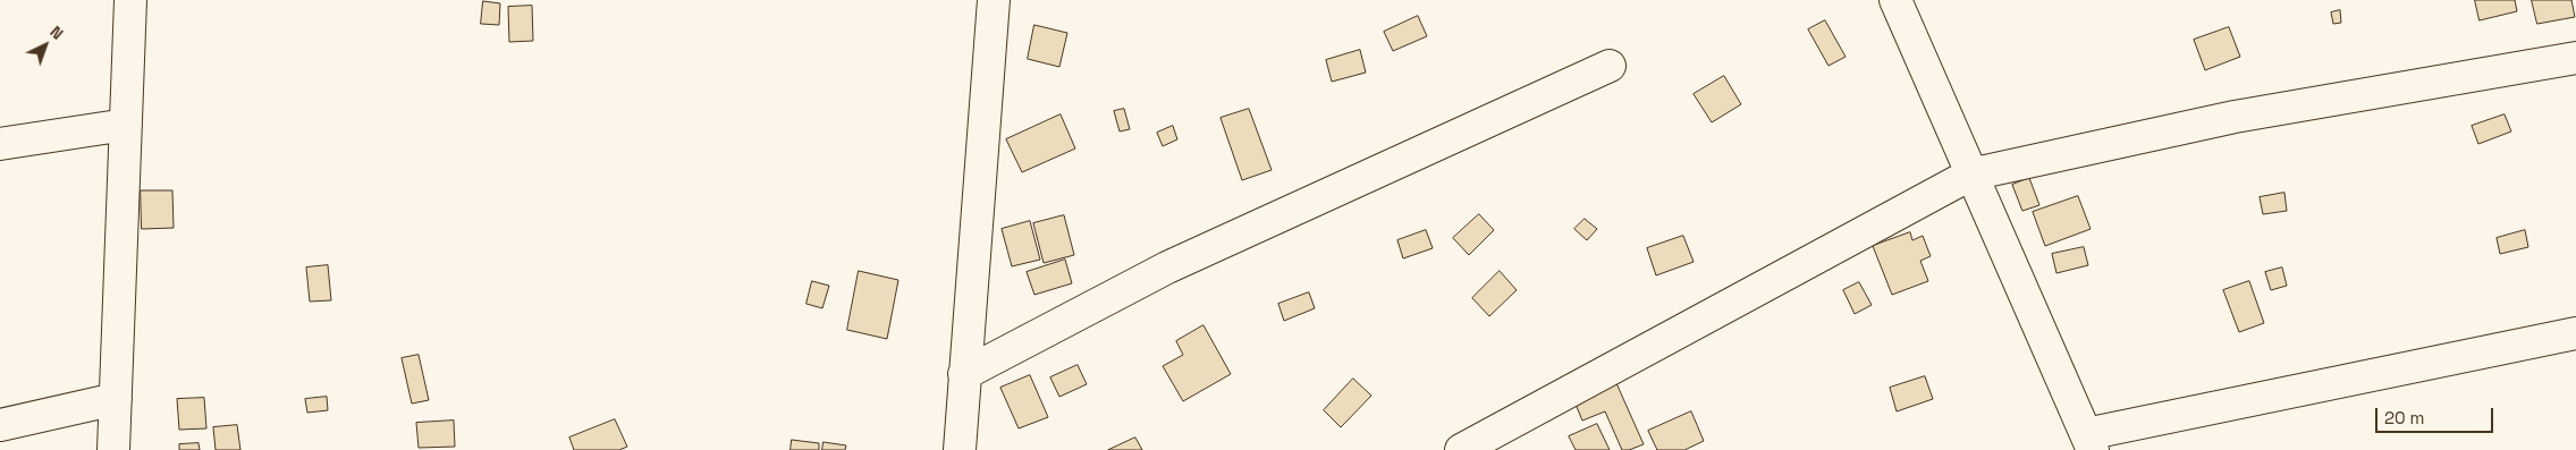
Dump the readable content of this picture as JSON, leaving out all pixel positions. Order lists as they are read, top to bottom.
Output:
{
  "scale_bar": "20 m",
  "north": "top right"
}
